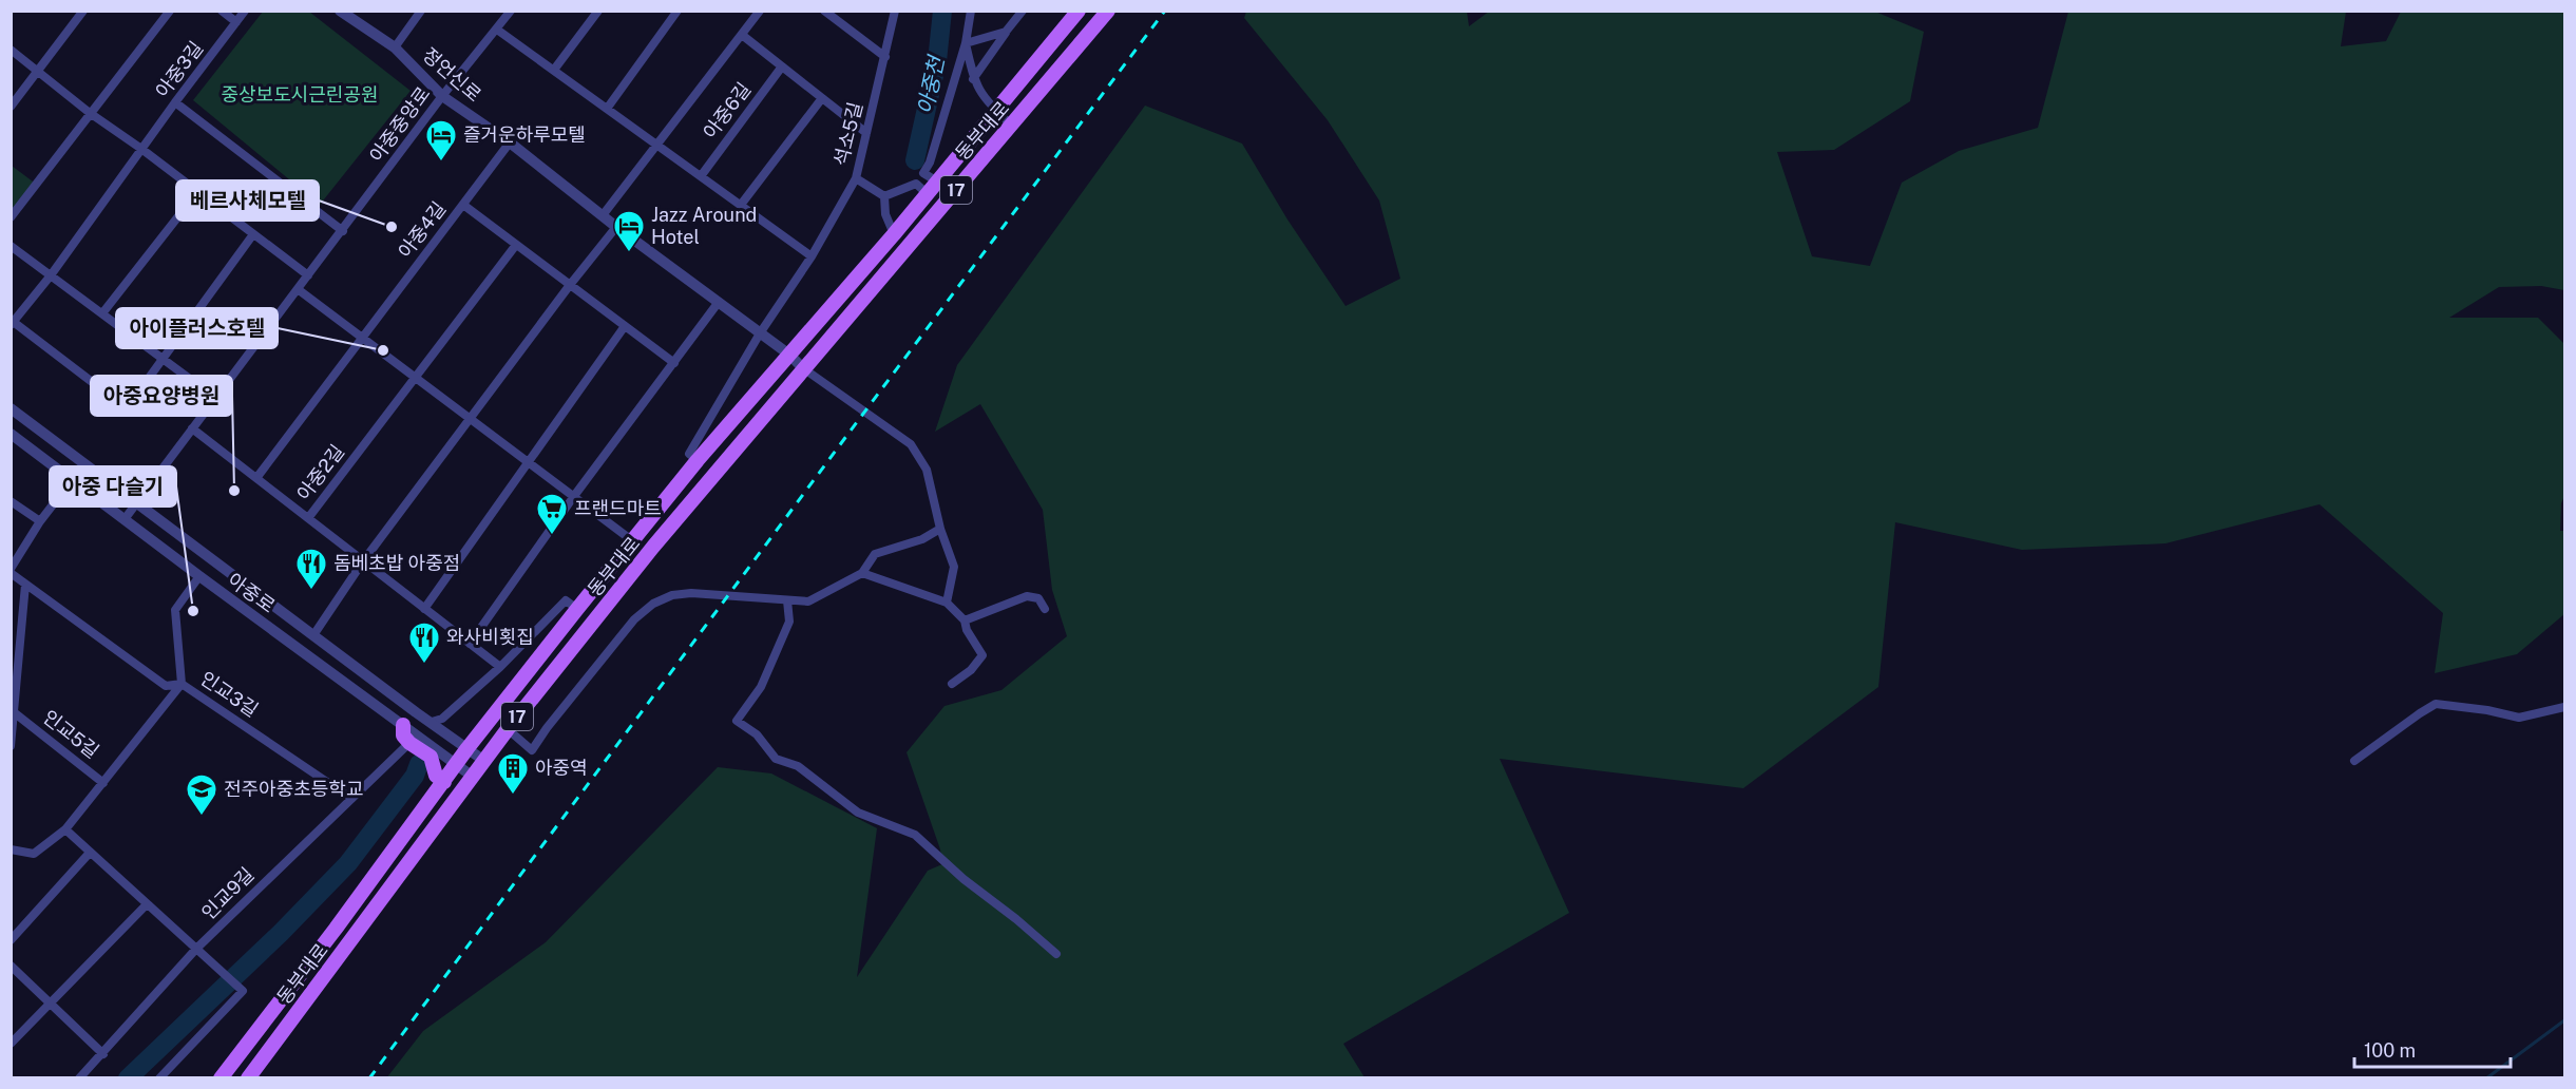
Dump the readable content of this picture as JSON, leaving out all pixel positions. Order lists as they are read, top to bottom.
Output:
{
  "streets": {
    "main road": ["동부대로", "17"],
    "street": [
      "아중3길",
      "정언신로",
      "아중6길",
      "아중중앙로",
      "석소5길",
      "아중4길",
      "아중2길",
      "아중로",
      "인교3길",
      "인교5길",
      "인교9길"
    ]
  },
  "crossings": [
    ["정언신로", "아중6길"],
    ["정언신로", "아중중앙로"],
    ["정언신로", "동부대로"],
    ["정언신로", "석소5길"],
    ["정언신로", "아중4길"],
    ["아중중앙로", "아중2길"],
    ["아중중앙로", "아중로"],
    ["동부대로", "석소5길"],
    ["동부대로", "아중로"],
    ["아중4길", "아중2길"],
    ["인교3길", "인교5길"],
    ["인교3길", "인교9길"]
  ],
  "water": ["아중천"],
  "parks": ["중상보도시근린공원"],
  "places": {
    "hotel": ["즐거운하루모텔", "Jazz Around Hotel"],
    "other": [
      "베르사체모텔",
      "아이플러스호텔",
      "아중요양병원",
      "아중 다슬기"
    ],
    "supermarket": ["프랜드마트"],
    "restaurant": ["돔베초밥 아중점", "와사비횟집"],
    "building": ["아중역"],
    "school or university": ["전주아중초등학교"]
  },
  "scale_bar": "100 m"
}
